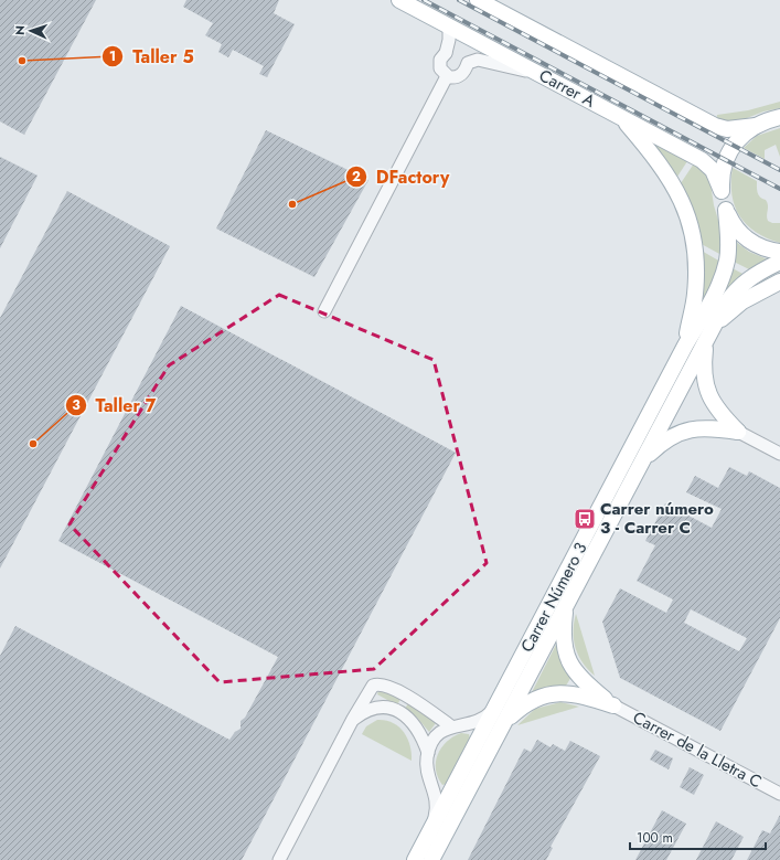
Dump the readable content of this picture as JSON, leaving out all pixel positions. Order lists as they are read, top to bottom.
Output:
{
  "streets": {
    "main road": ["Carrer A", "Carrer Número 3"],
    "street": ["Carrer de la Lletra C"]
  },
  "places": {
    "other": ["Taller 5", "DFactory", "Taller 7"],
    "bus stop": ["Carrer número 3 - Carrer C"]
  },
  "scale_bar": "100 m",
  "north": "left"
}
